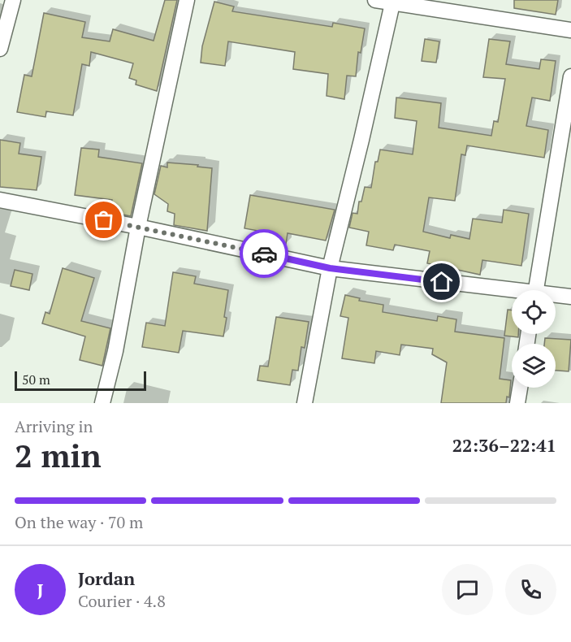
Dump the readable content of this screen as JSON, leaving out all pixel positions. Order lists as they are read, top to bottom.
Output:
{
  "scale_bar": "50 m",
  "page": {
    "scale": "50 m",
    "heading": ["2 min", "Arriving in", "22:36–22:41"],
    "panel": ["Jordan", "Courier · 4.8"],
    "bar": "On the way · 70 m",
    "round": "J"
  }
}
